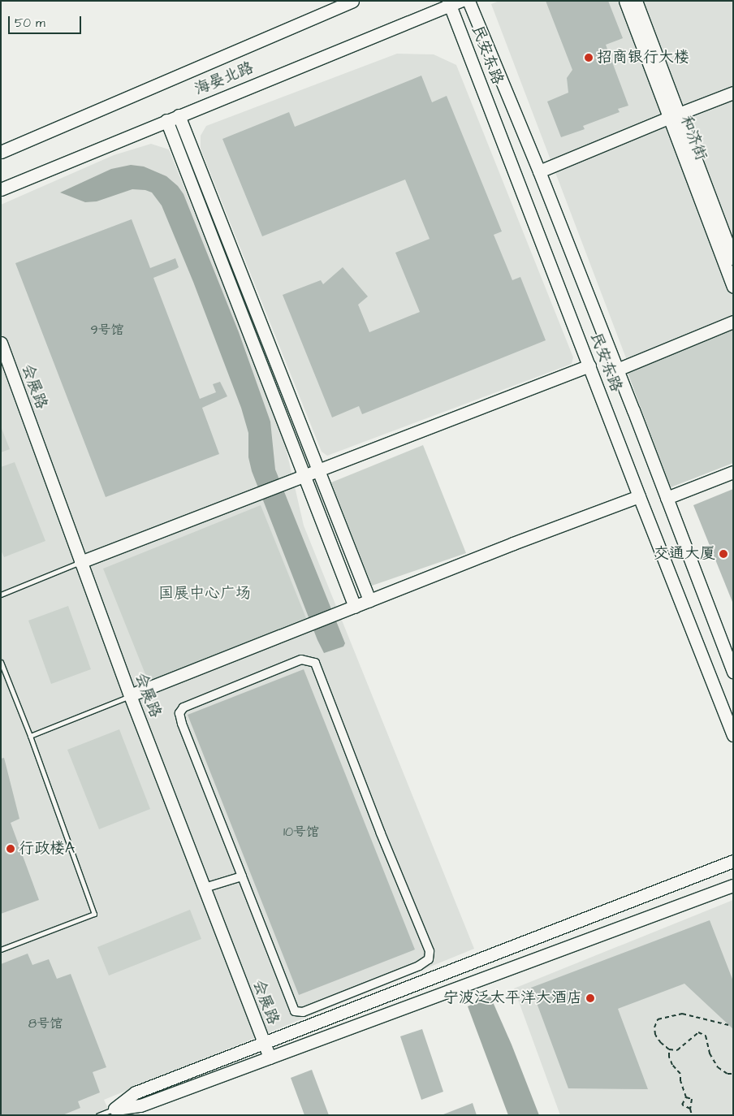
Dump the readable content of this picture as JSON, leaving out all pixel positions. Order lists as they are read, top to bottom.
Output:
{
  "streets": {
    "street": [
      "民安东路",
      "海晏北路",
      "和济街",
      "会展路"
    ]
  },
  "crossings": [
    ["民安东路", "海晏北路"]
  ],
  "parks": ["国展中心广场"],
  "places": [
    "招商银行大楼",
    "交通大厦",
    "行政楼A",
    "宁波泛太平洋大酒店"
  ],
  "house_numbers": ["9号馆", "10号馆", "8号馆"],
  "scale_bar": "50 m"
}
